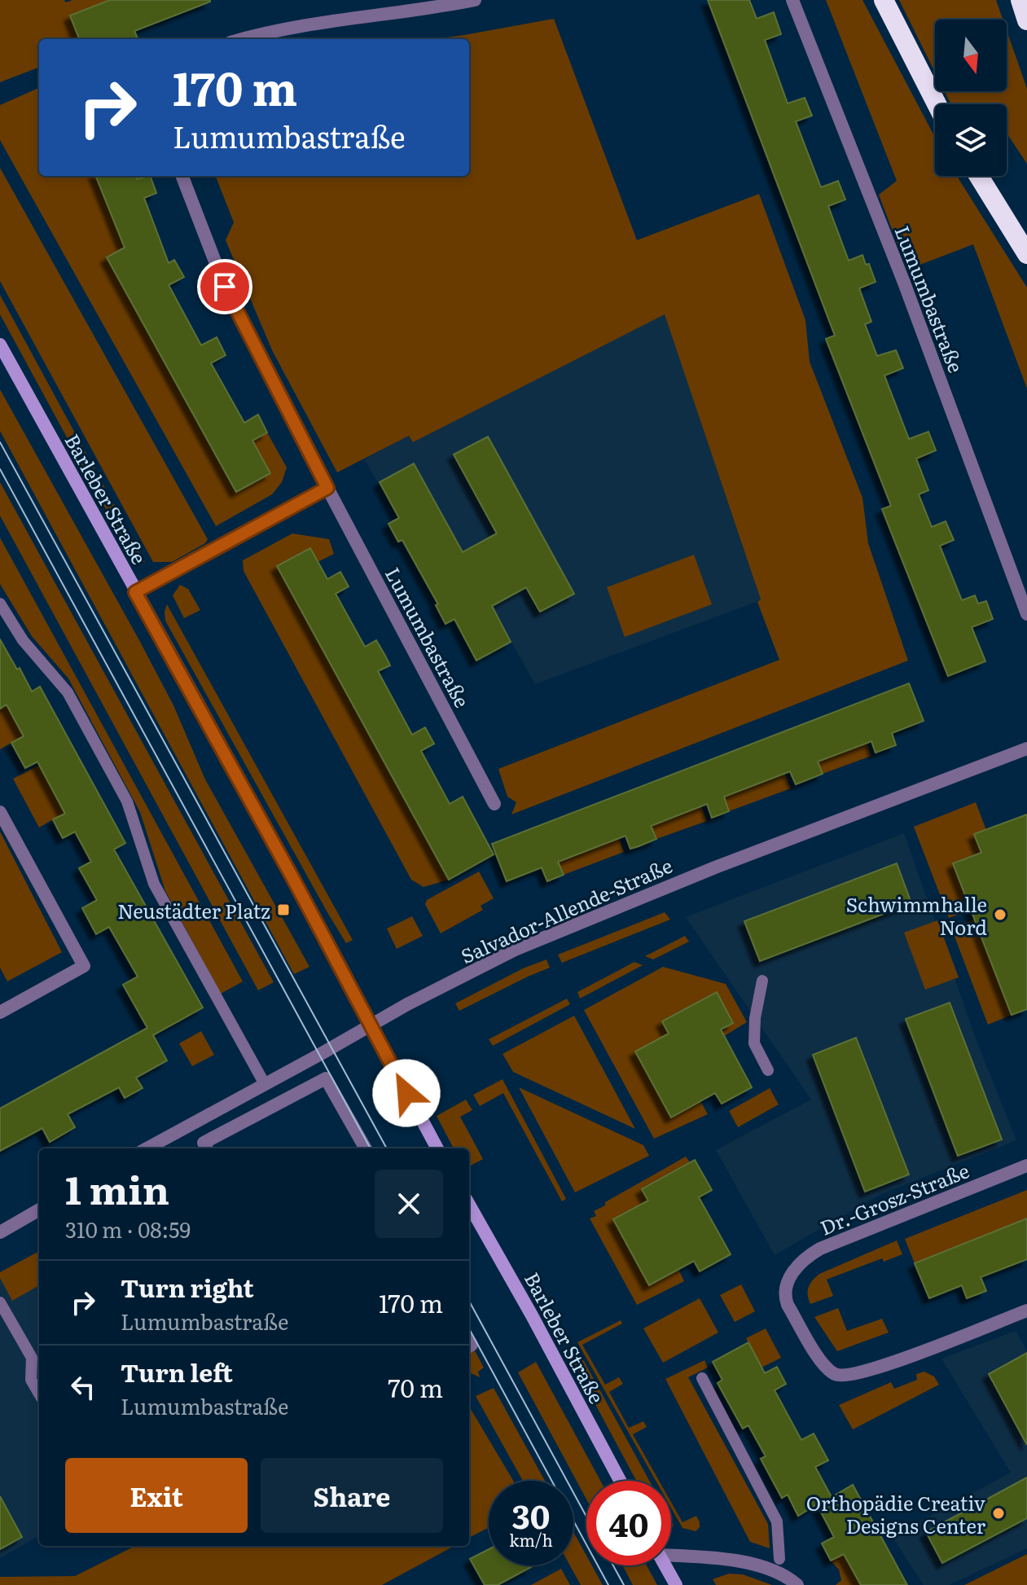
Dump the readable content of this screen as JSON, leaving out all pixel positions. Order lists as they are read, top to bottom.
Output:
{
  "streets": {
    "street": [
      "Lumumbastraße",
      "Barleber Straße",
      "Salvador-Allende-Straße",
      "Dr.-Grosz-Straße"
    ]
  },
  "crossings": [
    ["Barleber Straße", "Salvador-Allende-Straße"]
  ],
  "places": {
    "transit": ["Neustädter Platz"],
    "other": ["Schwimmhalle Nord", "Orthopädie Creativ Designs Center"]
  },
  "north": "bottom",
  "page": {
    "turn": ["170 m", "Lumumbastraße"],
    "heading": ["1 min", "310 m · 08:59"],
    "list": [
      {
        "name": "Turn right",
        "note": "Lumumbastraße",
        "value": "170 m"
      },
      {
        "name": "Turn left",
        "note": "Lumumbastraße",
        "value": "70 m"
      }
    ],
    "buttons": ["Exit", "Share"],
    "speed": "30 km/h",
    "limit": "40"
  }
}
